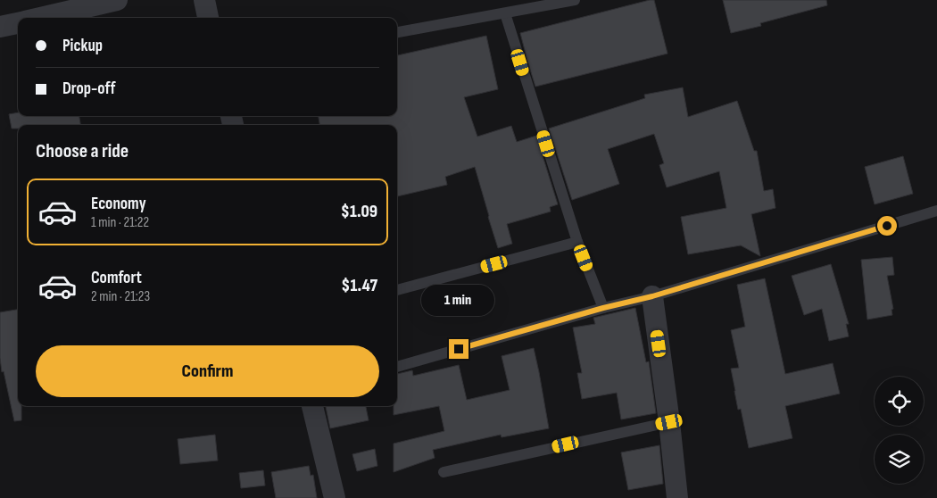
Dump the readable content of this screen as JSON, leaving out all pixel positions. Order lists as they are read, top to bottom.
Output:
{
  "page": {
    "banner": ["Pickup", "Drop-off"],
    "heading": "Choose a ride",
    "list": [
      {
        "name": "Economy",
        "note": "1 min · 21:22",
        "value": "$1.09"
      },
      {
        "name": "Comfort",
        "note": "2 min · 21:23",
        "value": "$1.47"
      }
    ],
    "bubble": "1 min",
    "buttons": "Confirm"
  }
}
